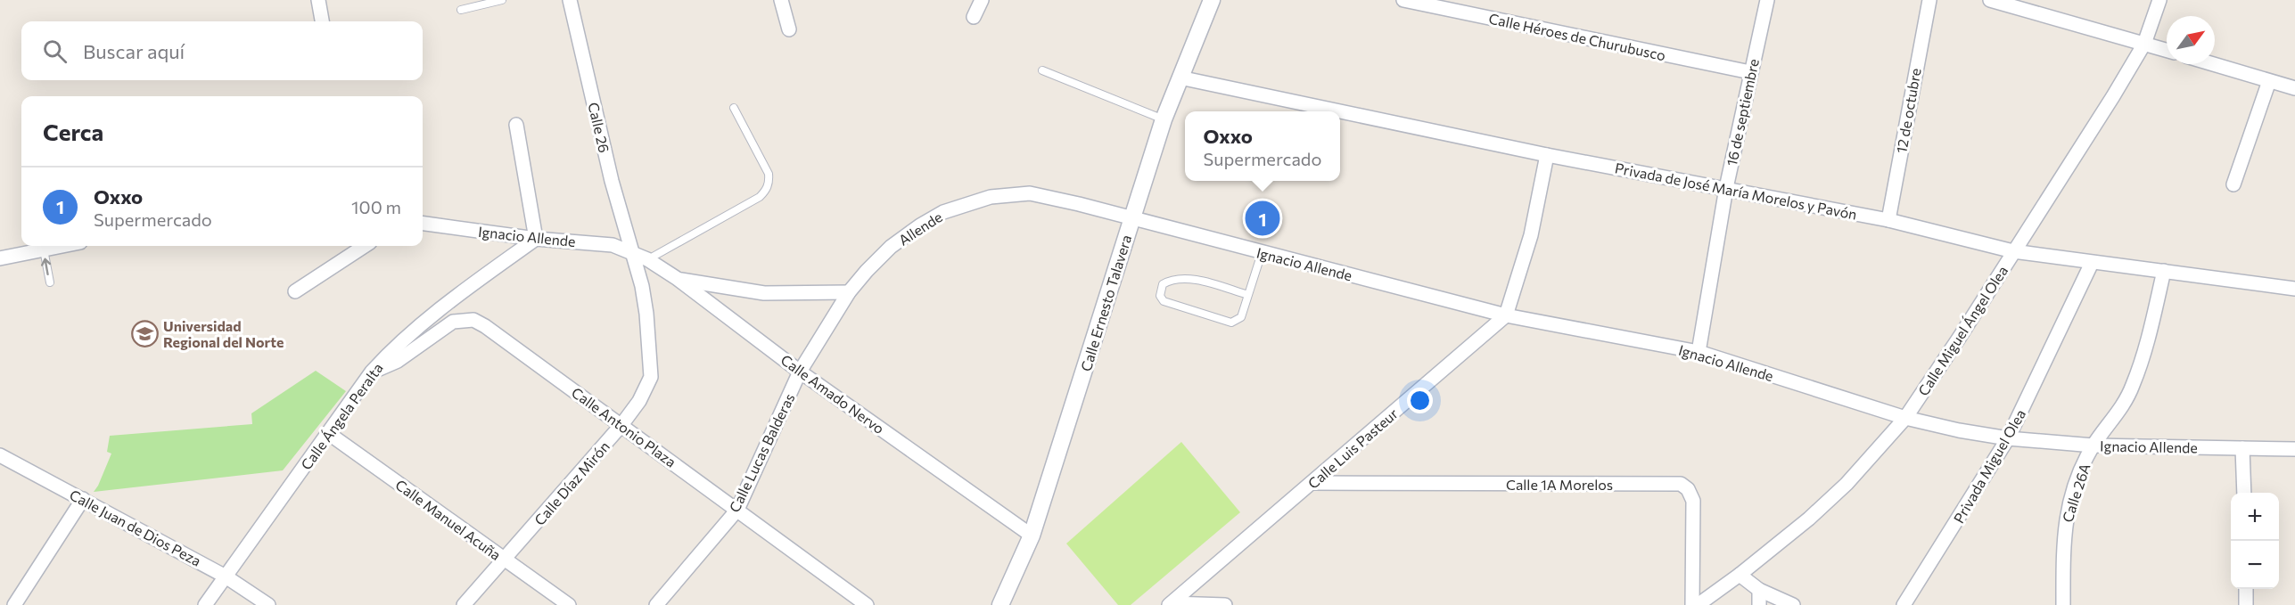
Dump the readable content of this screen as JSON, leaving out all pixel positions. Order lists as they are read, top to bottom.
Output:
{
  "streets": {
    "street": [
      "Calle Héroes de Churubusco",
      "12 de octubre",
      "16 de septiembre",
      "Calle 26",
      "Privada de José María Morelos y Pavón",
      "Allende",
      "Ignacio Allende",
      "Calle Ernesto Talavera",
      "Calle Miguel Ángel Olea",
      "Calle Amado Nervo",
      "Calle Ángela Peralta",
      "Calle Antonio Plaza",
      "Calle Luis Pasteur",
      "Calle Lucas Balderas",
      "Privada Miguel Olea",
      "Calle Díaz Mirón",
      "Calle 1A Morelos",
      "Calle 26A",
      "Calle Manuel Acuña",
      "Calle Juan de Dios Peza"
    ]
  },
  "crossings": [
    ["Calle Héroes de Churubusco", "16 de septiembre"],
    ["12 de octubre", "Privada de José María Morelos y Pavón"],
    ["16 de septiembre", "Privada de José María Morelos y Pavón"],
    ["16 de septiembre", "Ignacio Allende"],
    ["Calle 26", "Ignacio Allende"],
    ["Calle 26", "Calle Amado Nervo"],
    ["Calle 26", "Calle Díaz Mirón"],
    ["Privada de José María Morelos y Pavón", "Calle Ernesto Talavera"],
    ["Privada de José María Morelos y Pavón", "Calle Miguel Ángel Olea"],
    ["Privada de José María Morelos y Pavón", "Privada Miguel Olea"],
    ["Privada de José María Morelos y Pavón", "Calle 26A"],
    ["Allende", "Ignacio Allende"],
    ["Allende", "Calle Ernesto Talavera"],
    ["Allende", "Calle Amado Nervo"],
    ["Allende", "Calle Lucas Balderas"],
    ["Ignacio Allende", "Calle Ernesto Talavera"],
    ["Ignacio Allende", "Calle Miguel Ángel Olea"],
    ["Ignacio Allende", "Calle Amado Nervo"],
    ["Ignacio Allende", "Calle Ángela Peralta"],
    ["Ignacio Allende", "Calle Luis Pasteur"],
    ["Ignacio Allende", "Privada Miguel Olea"],
    ["Ignacio Allende", "Calle Díaz Mirón"],
    ["Ignacio Allende", "Calle 26A"],
    ["Calle Ernesto Talavera", "Calle Amado Nervo"],
    ["Calle Amado Nervo", "Calle Lucas Balderas"],
    ["Calle Amado Nervo", "Calle Díaz Mirón"],
    ["Calle Ángela Peralta", "Calle Antonio Plaza"],
    ["Calle Ángela Peralta", "Calle Manuel Acuña"],
    ["Calle Ángela Peralta", "Calle Juan de Dios Peza"],
    ["Calle Antonio Plaza", "Calle Lucas Balderas"],
    ["Calle Antonio Plaza", "Calle Díaz Mirón"],
    ["Calle Luis Pasteur", "Calle 1A Morelos"],
    ["Calle Díaz Mirón", "Calle Manuel Acuña"]
  ],
  "places": {
    "school or university": ["Universidad Regional del Norte"]
  },
  "north": "top right",
  "page": {
    "search": "Buscar aquí",
    "heading": "Cerca",
    "popup": ["Oxxo", "Supermercado"],
    "list": [
      {
        "mark": "1",
        "name": "Oxxo",
        "note": "Supermercado",
        "value": "100 m"
      }
    ],
    "pins": "1",
    "map_buttons": ["+", "−"]
  }
}
